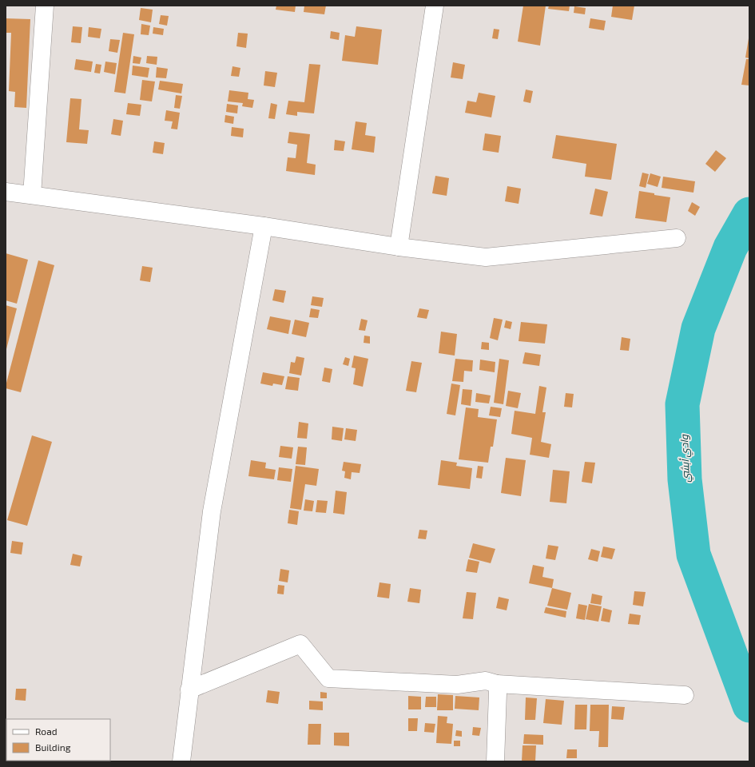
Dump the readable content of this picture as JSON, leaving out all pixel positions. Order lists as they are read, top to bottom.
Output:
{
  "water": ["وادي أبشي"],
  "legend": ["Road", "Building"]
}
